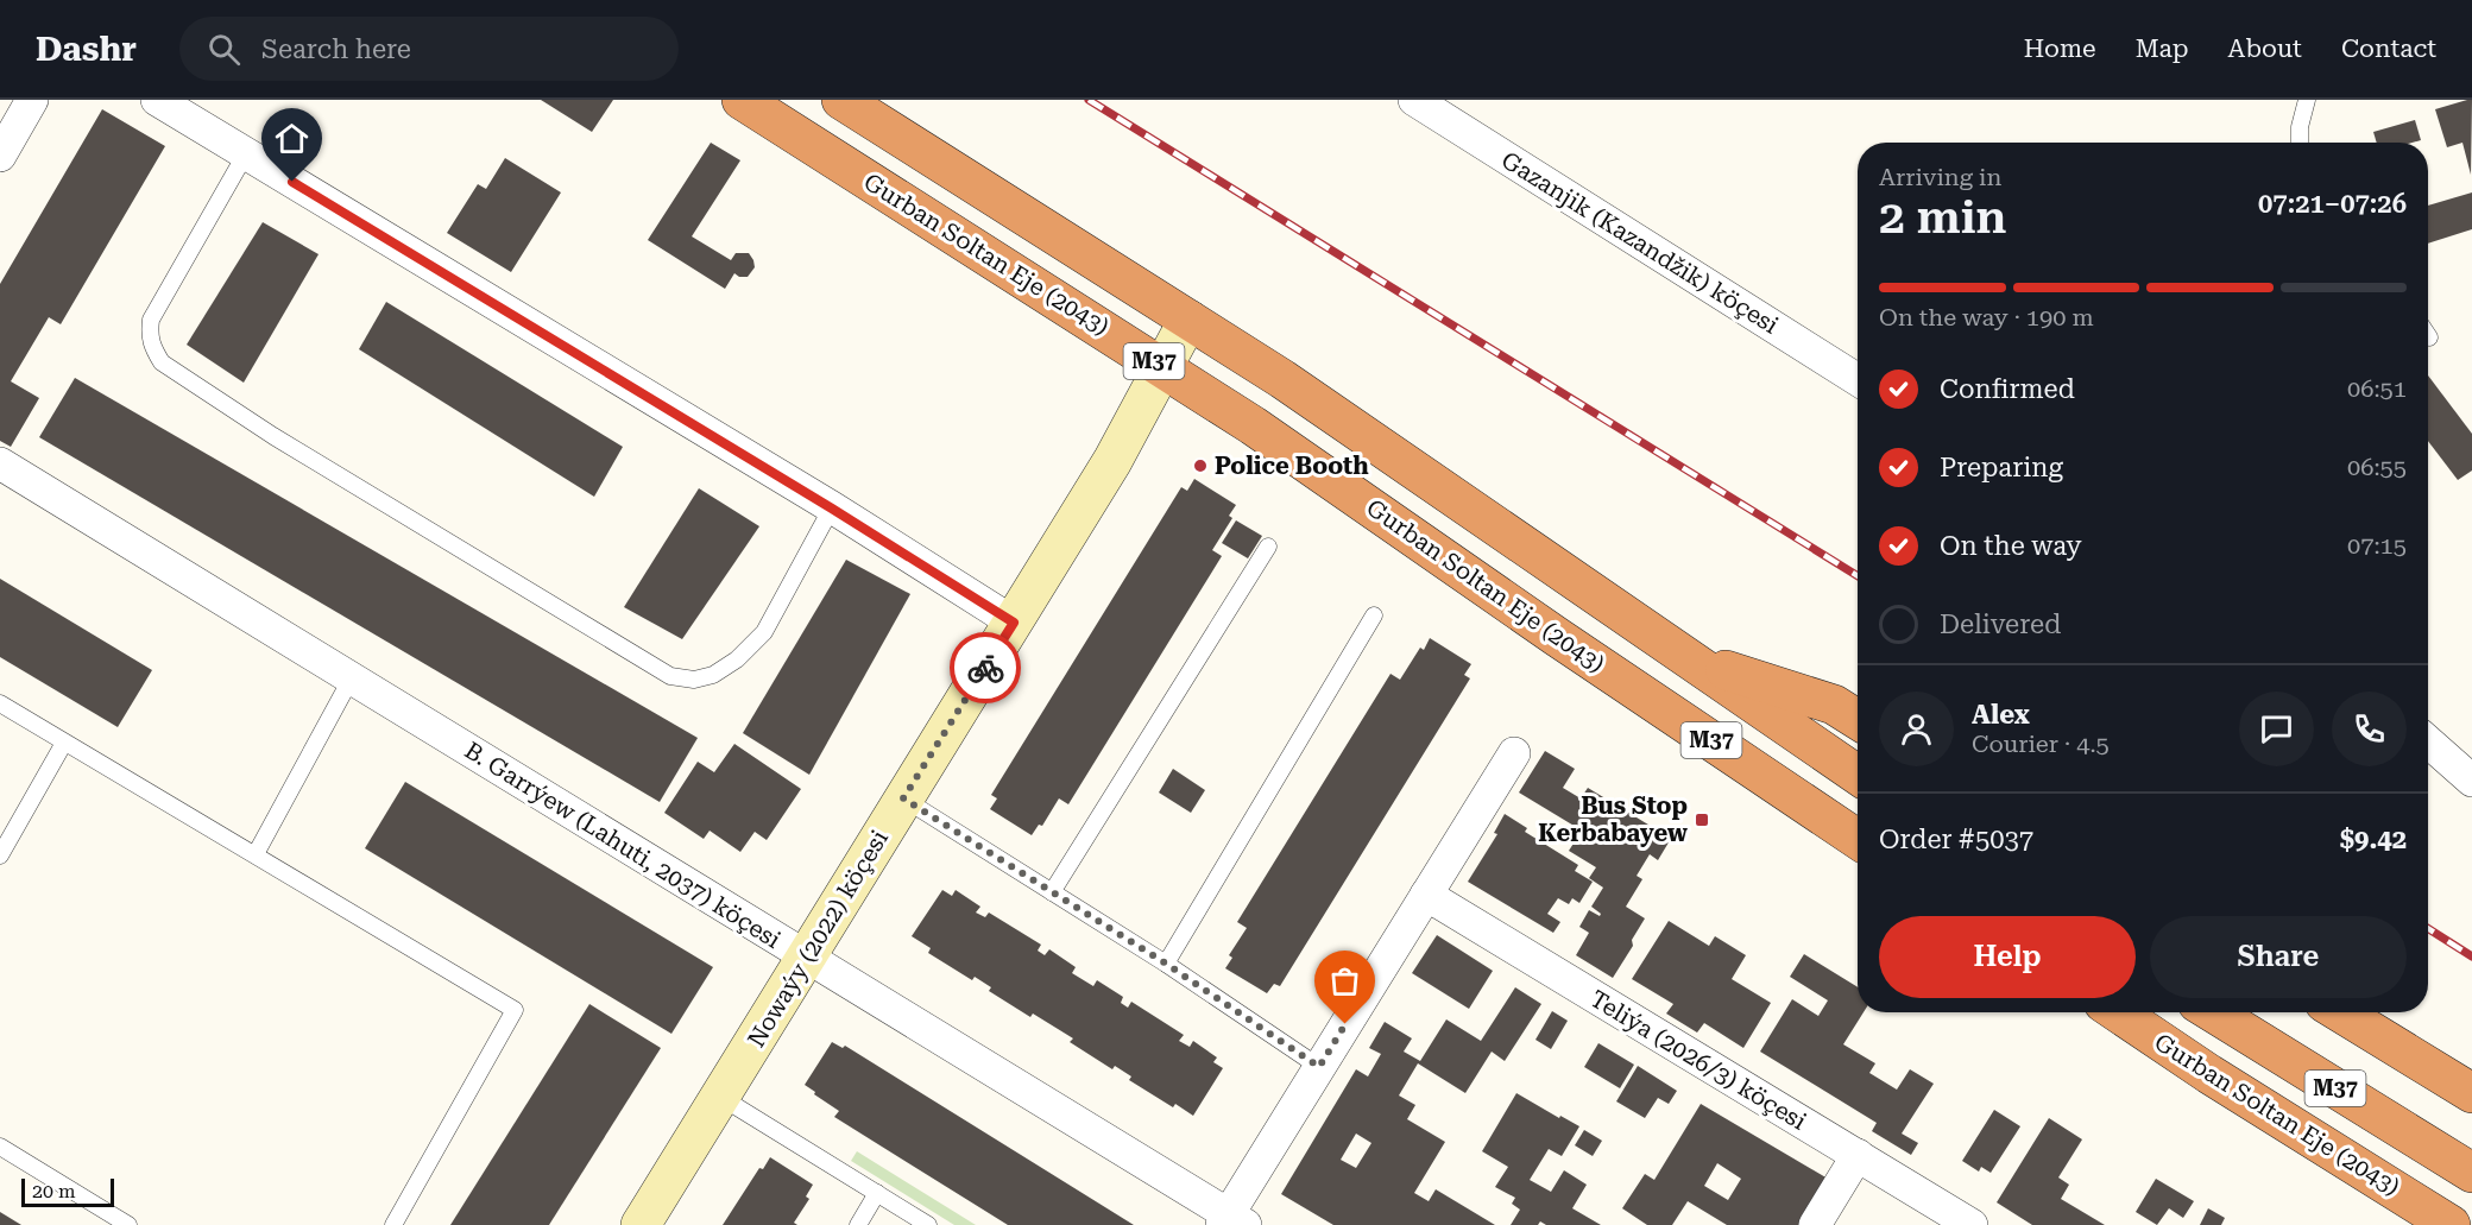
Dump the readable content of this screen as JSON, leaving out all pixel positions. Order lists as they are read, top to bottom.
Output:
{
  "streets": {
    "highway": ["Gurban Soltan Eje (2043)", "M37"],
    "street": [
      "Gazanjik (Kazandžik) köçesi",
      "B. Garrýew (Lahuti, 2037) köçesi",
      "Nowaýy (2022) köçesi",
      "Teliýa (2026/3) köçesi"
    ]
  },
  "crossings": [
    ["Gurban Soltan Eje (2043)", "Nowaýy (2022) köçesi"],
    ["M37", "Nowaýy (2022) köçesi"],
    ["B. Garrýew (Lahuti, 2037) köçesi", "Nowaýy (2022) köçesi"]
  ],
  "places": {
    "other": ["Police Booth"],
    "transit": ["Bus Stop Kerbabayew"]
  },
  "scale_bar": "20 m",
  "page": {
    "header": "Dashr",
    "search": "Search here",
    "nav": [
      "Home",
      "Map",
      "About",
      "Contact"
    ],
    "heading": ["2 min", "Arriving in", "07:21–07:26"],
    "panel": [
      "Alex",
      "Courier · 4.5",
      "Order #5037",
      "$9.42"
    ],
    "bar": "On the way · 190 m",
    "list": [
      ["Confirmed", "06:51"],
      ["Preparing", "06:55"],
      ["On the way", "07:15"],
      "Delivered"
    ],
    "buttons": ["Help", "Share"],
    "scale": "20 m"
  }
}
